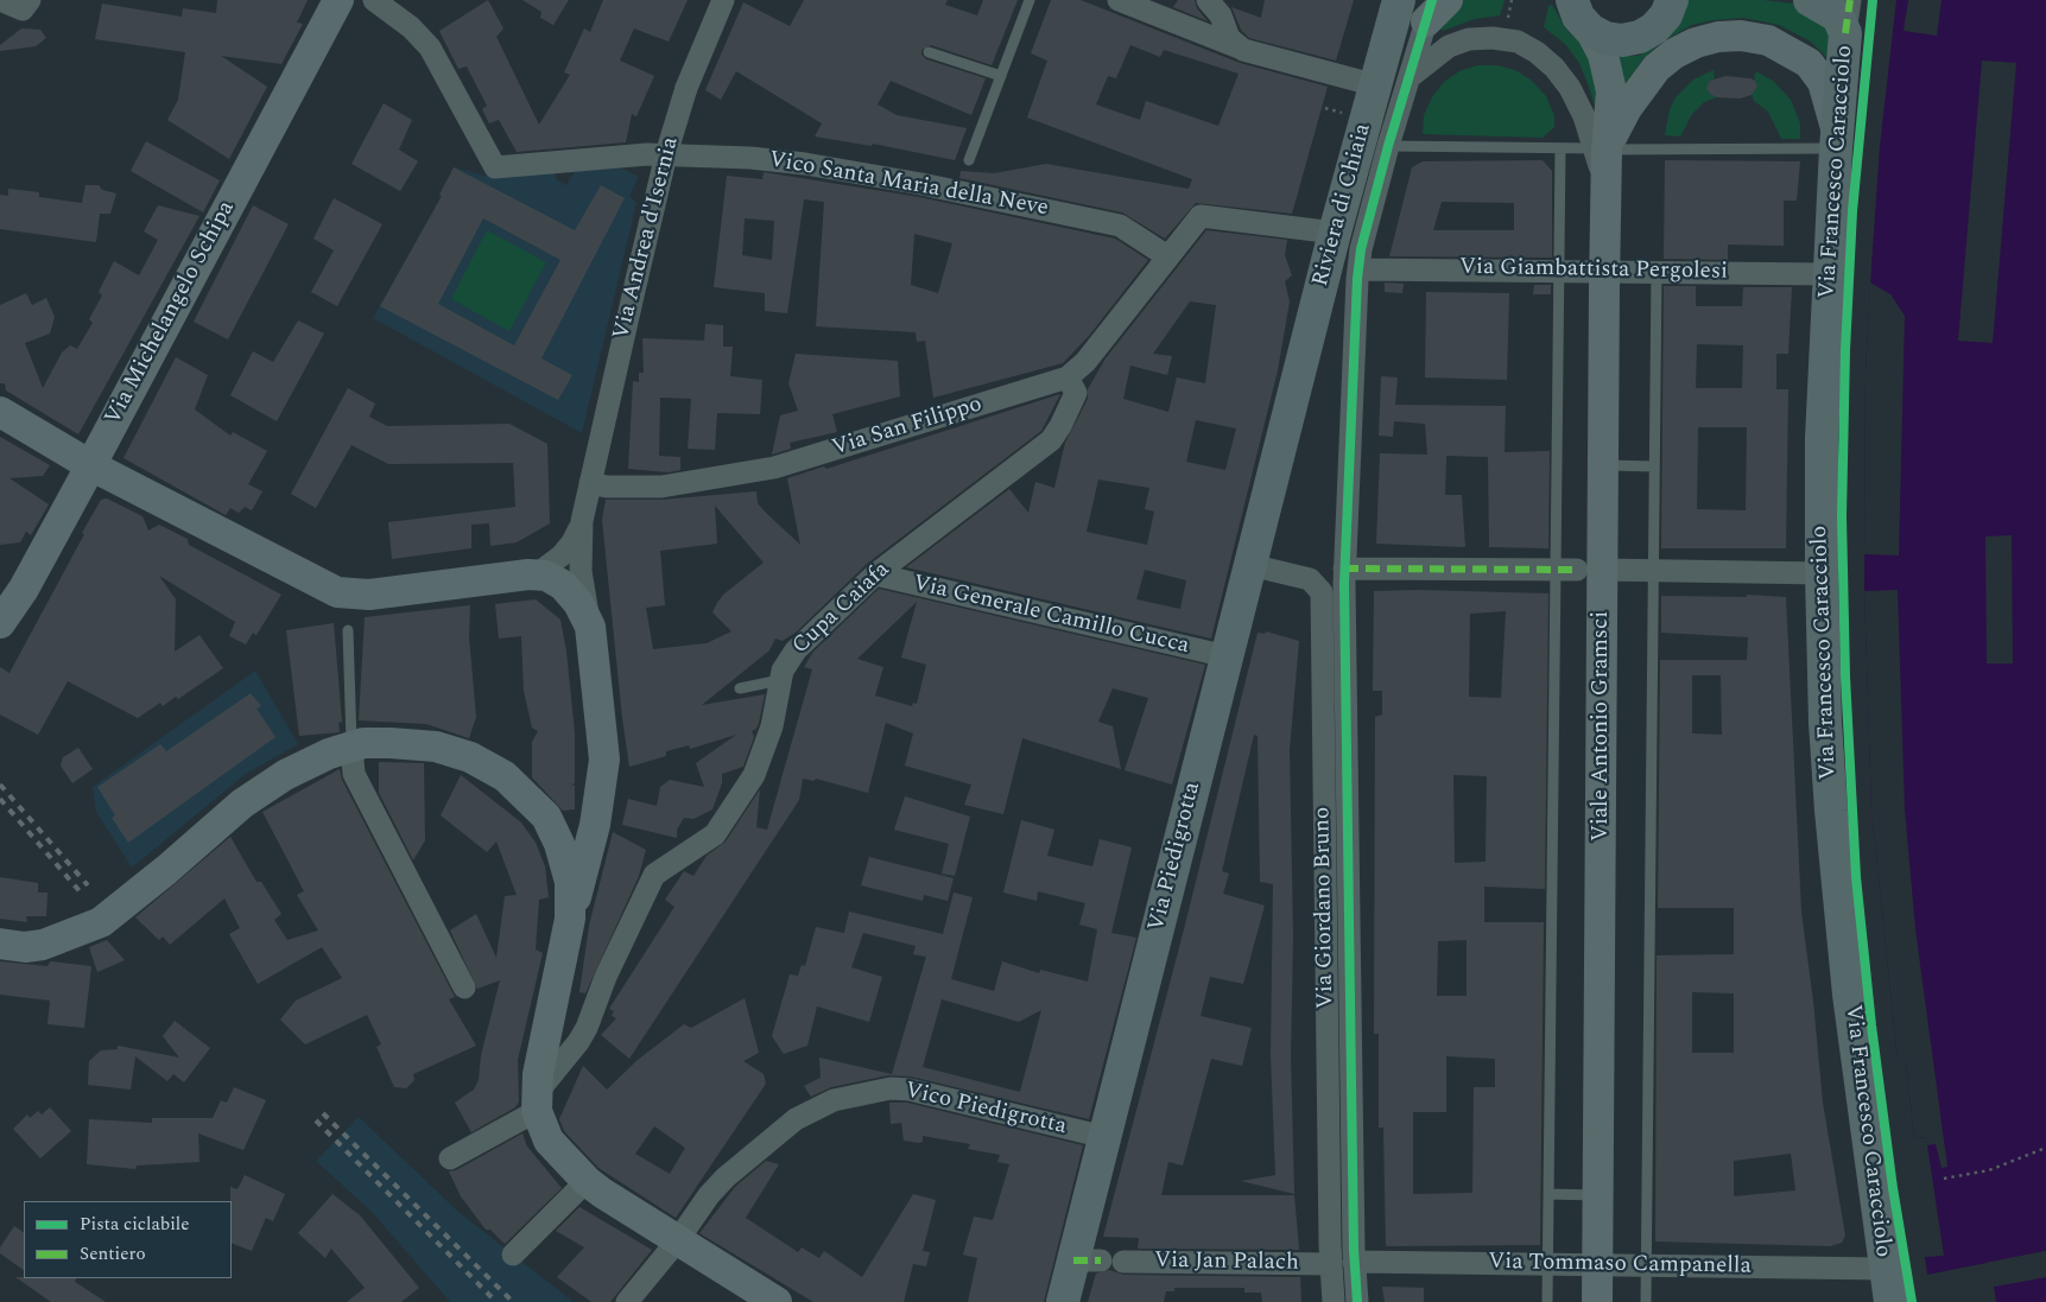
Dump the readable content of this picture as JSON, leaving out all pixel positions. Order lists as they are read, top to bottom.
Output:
{
  "streets": {
    "main road": ["Via Francesco Caracciolo", "Riviera di Chiaia", "Via Piedigrotta"],
    "street": [
      "Vico Santa Maria della Neve",
      "Via Andrea d'Isernia",
      "Via Giambattista Pergolesi",
      "Via Michelangelo Schipa",
      "Via San Filippo",
      "Cupa Caiafa",
      "Via Generale Camillo Cucca",
      "Viale Antonio Gramsci",
      "Via Giordano Bruno",
      "Vico Piedigrotta",
      "Via Jan Palach",
      "Via Tommaso Campanella"
    ]
  },
  "crossings": [
    ["Via Francesco Caracciolo", "Via Giambattista Pergolesi"],
    ["Via Francesco Caracciolo", "Via Tommaso Campanella"],
    ["Vico Santa Maria della Neve", "Via Giambattista Pergolesi"],
    ["Vico Santa Maria della Neve", "Via San Filippo"],
    ["Riviera di Chiaia", "Via Giambattista Pergolesi"],
    ["Riviera di Chiaia", "Via Piedigrotta"],
    ["Via Andrea d'Isernia", "Via San Filippo"],
    ["Via Giambattista Pergolesi", "Via San Filippo"],
    ["Via Giambattista Pergolesi", "Viale Antonio Gramsci"],
    ["Via San Filippo", "Cupa Caiafa"],
    ["Cupa Caiafa", "Via Generale Camillo Cucca"],
    ["Via Generale Camillo Cucca", "Via Piedigrotta"],
    ["Viale Antonio Gramsci", "Via Tommaso Campanella"],
    ["Via Piedigrotta", "Via Giordano Bruno"],
    ["Via Piedigrotta", "Vico Piedigrotta"],
    ["Via Giordano Bruno", "Via Jan Palach"]
  ],
  "legend": ["Pista ciclabile", "Sentiero"]
}
